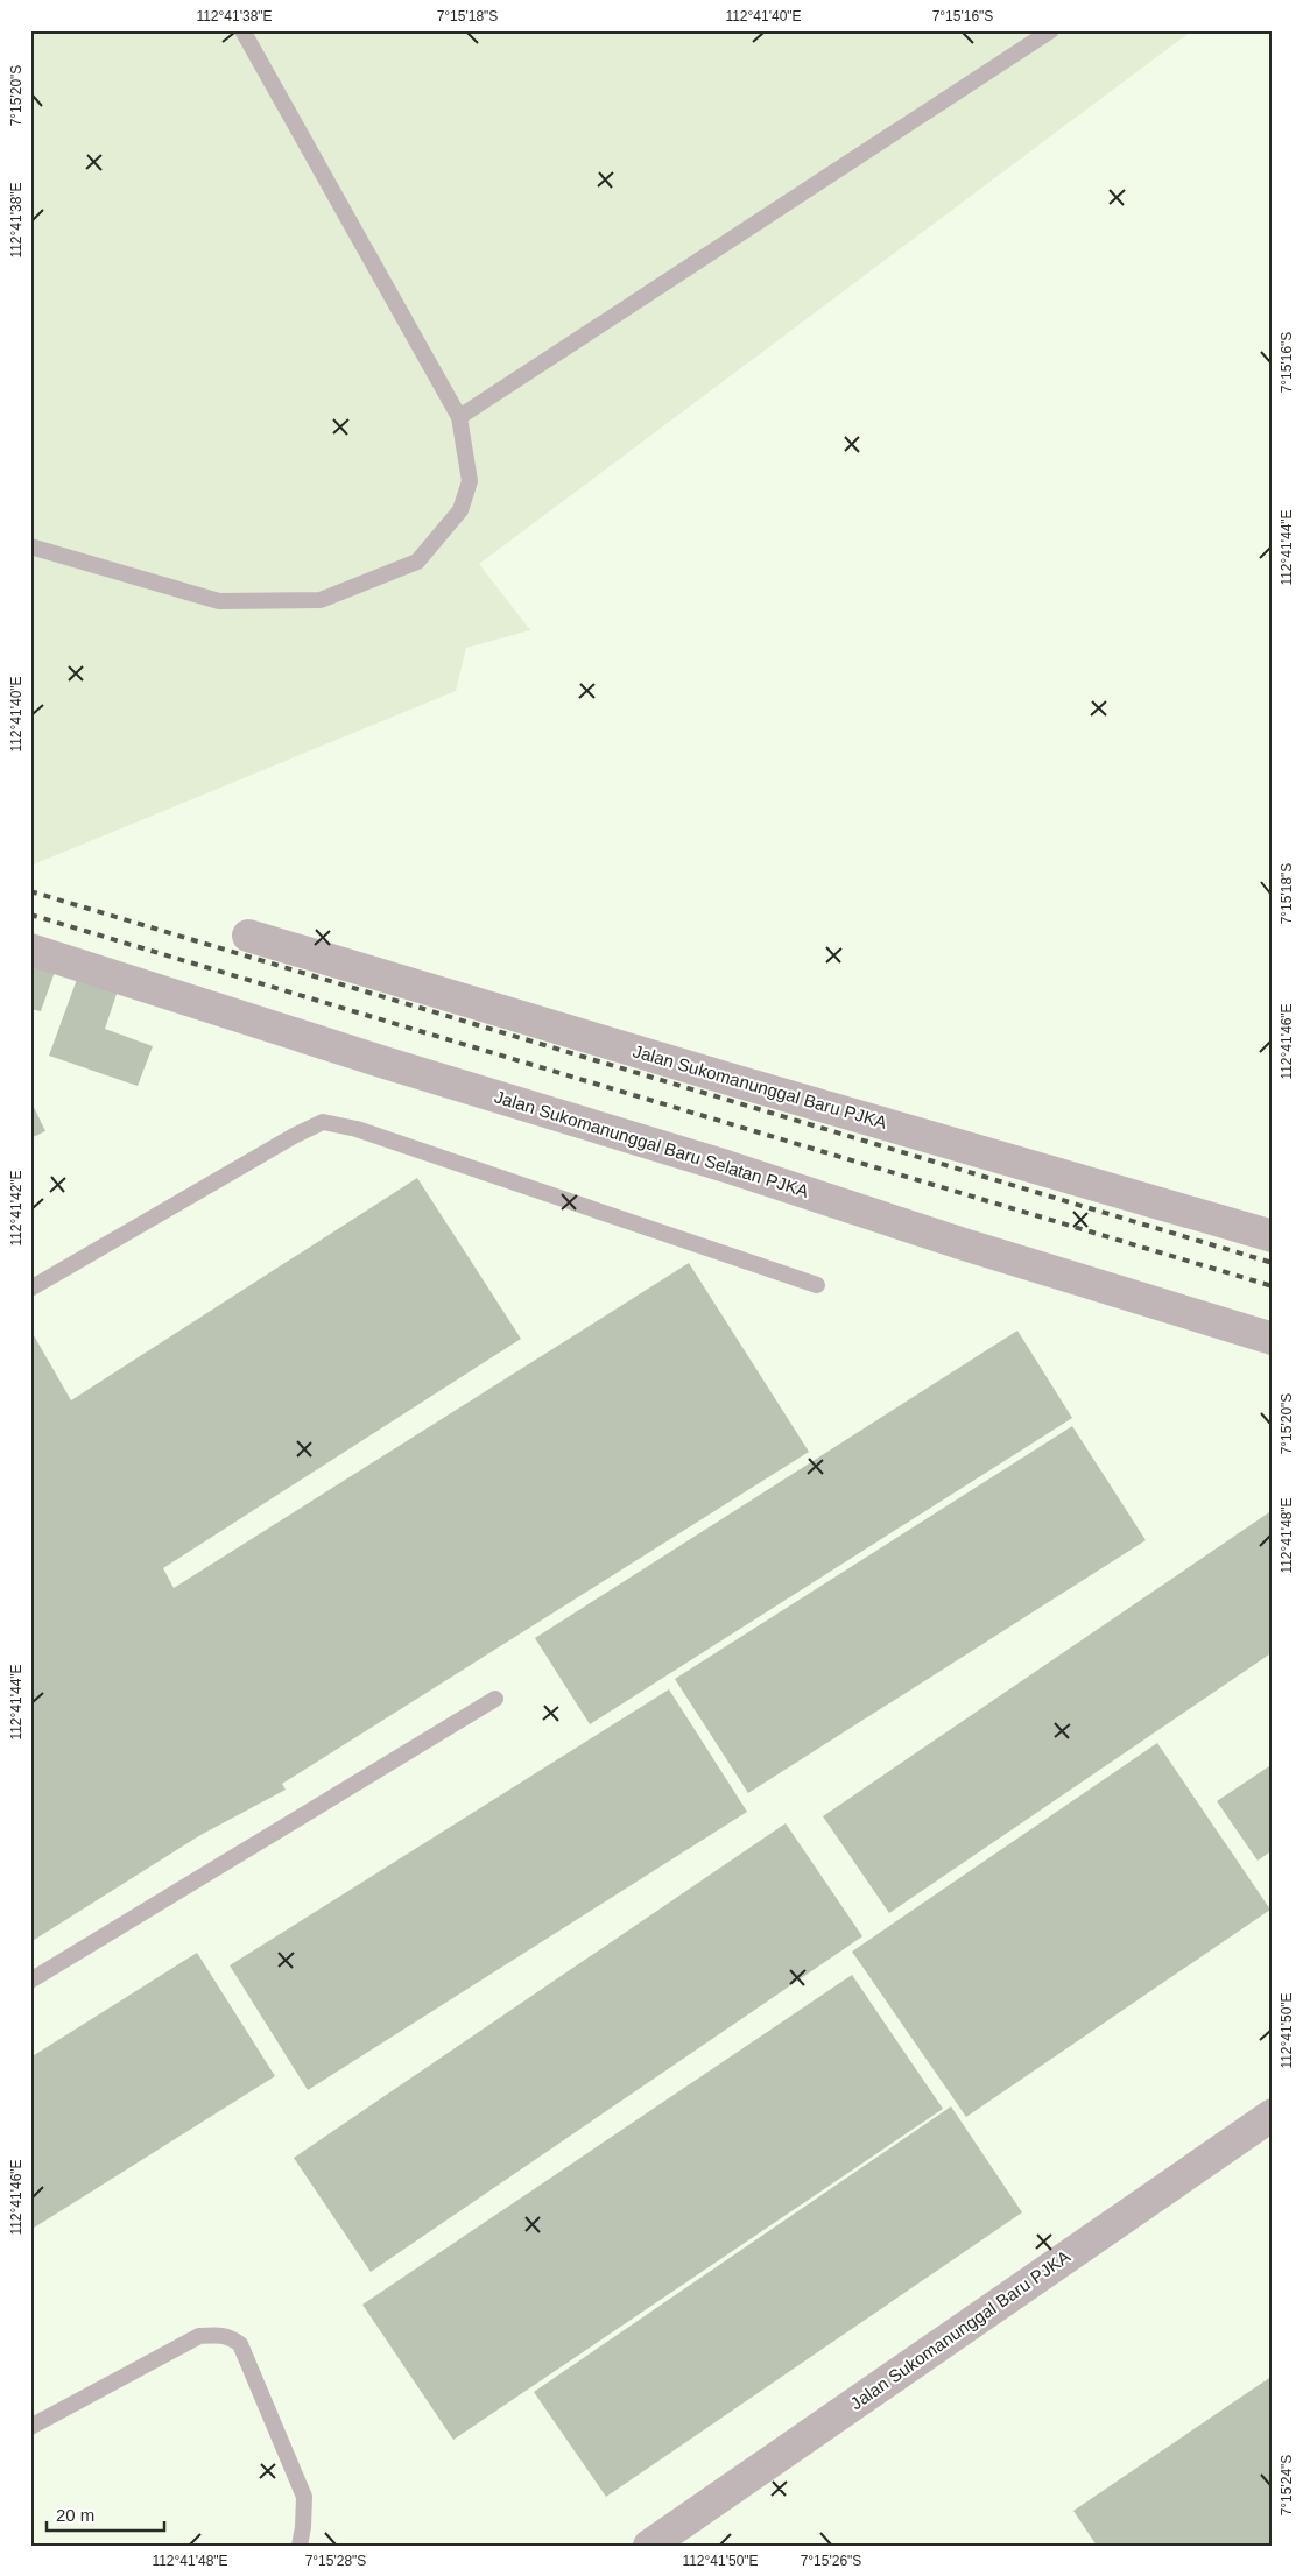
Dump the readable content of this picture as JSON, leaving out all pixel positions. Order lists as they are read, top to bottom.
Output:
{
  "streets": {
    "street": ["Jalan Sukomanunggal Baru PJKA", "Jalan Sukomanunggal Baru Selatan PJKA"]
  },
  "scale_bar": "20 m",
  "coordinates": [
    "112°41'38\"E",
    "7°15'18\"S",
    "112°41'40\"E",
    "7°15'16\"S",
    "7°15'20\"S",
    "112°41'44\"E",
    "112°41'46\"E",
    "112°41'42\"E",
    "112°41'48\"E",
    "112°41'50\"E",
    "7°15'24\"S",
    "7°15'28\"S",
    "7°15'26\"S"
  ]
}
